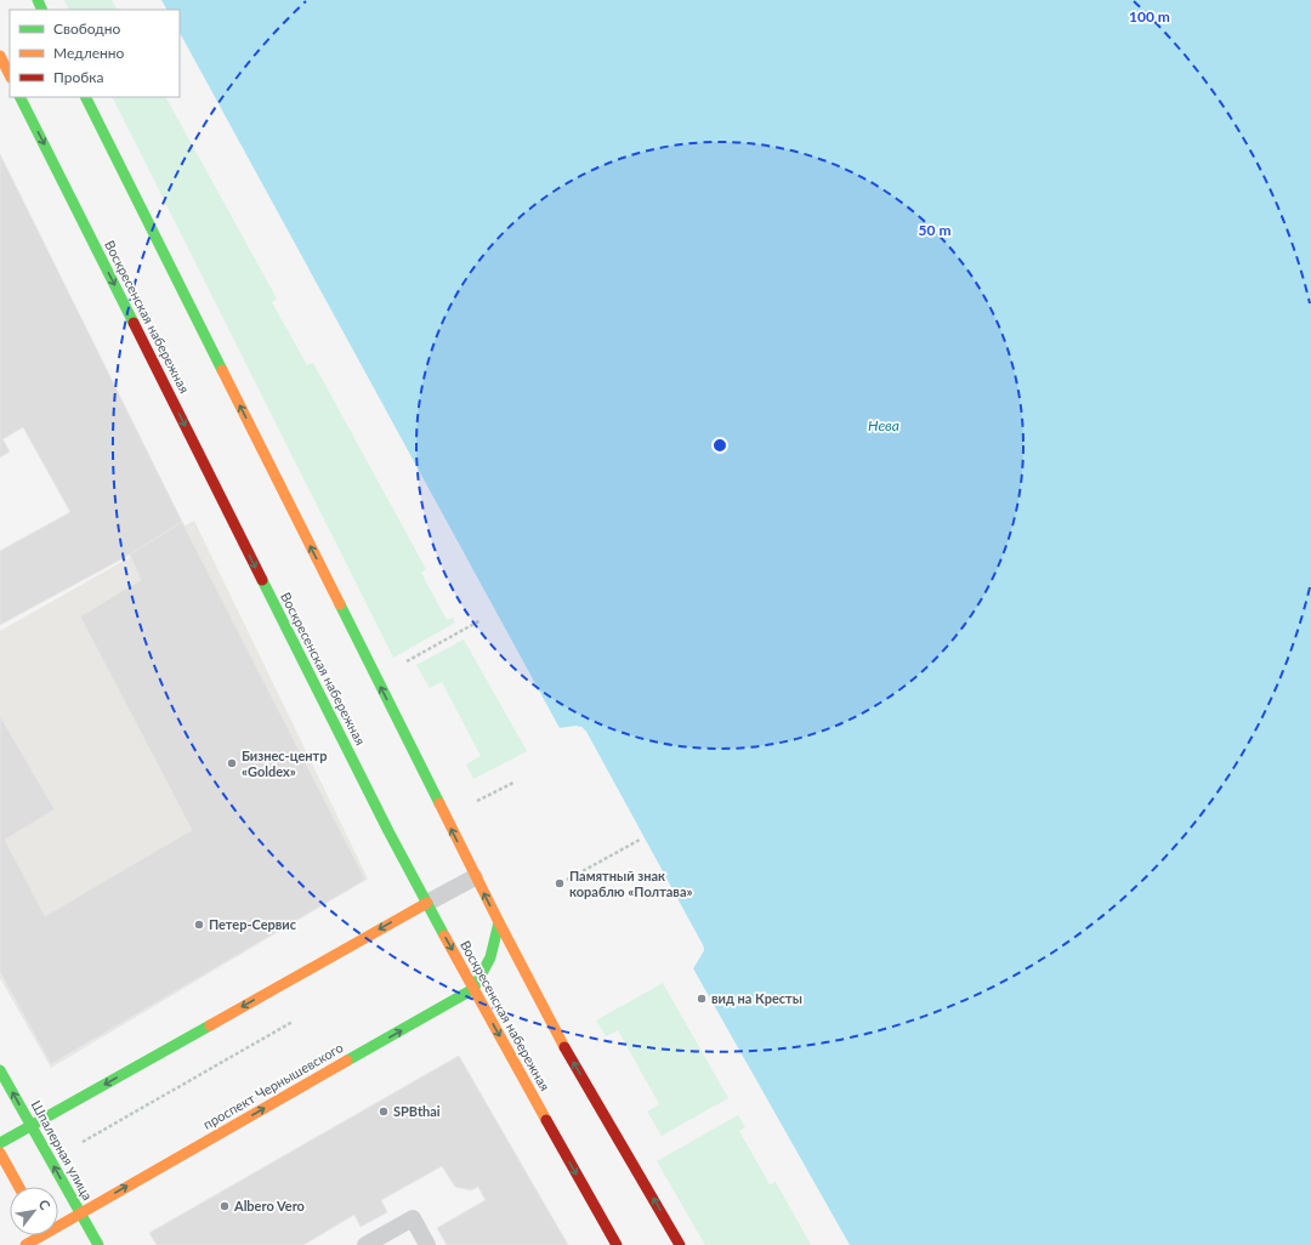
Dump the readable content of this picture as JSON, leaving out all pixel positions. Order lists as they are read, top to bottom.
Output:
{
  "streets": {
    "main road": ["Воскресенская набережная", "проспект Чернышевского", "Шпалерная улица"]
  },
  "crossings": [
    ["Воскресенская набережная", "проспект Чернышевского"],
    ["проспект Чернышевского", "Шпалерная улица"]
  ],
  "one_way": ["проспект Чернышевского", "Шпалерная улица"],
  "water": ["Нева"],
  "places": [
    "Бизнес-центр «Goldex»",
    "Памятный знак кораблю «Полтава»",
    "Петер-Сервис",
    "вид на Кресты",
    "SPBthai",
    "Albero Vero"
  ],
  "legend": ["Свободно", "Медленно", "Пробка"],
  "north": "top right",
  "rings": ["100 m", "50 m"]
}
